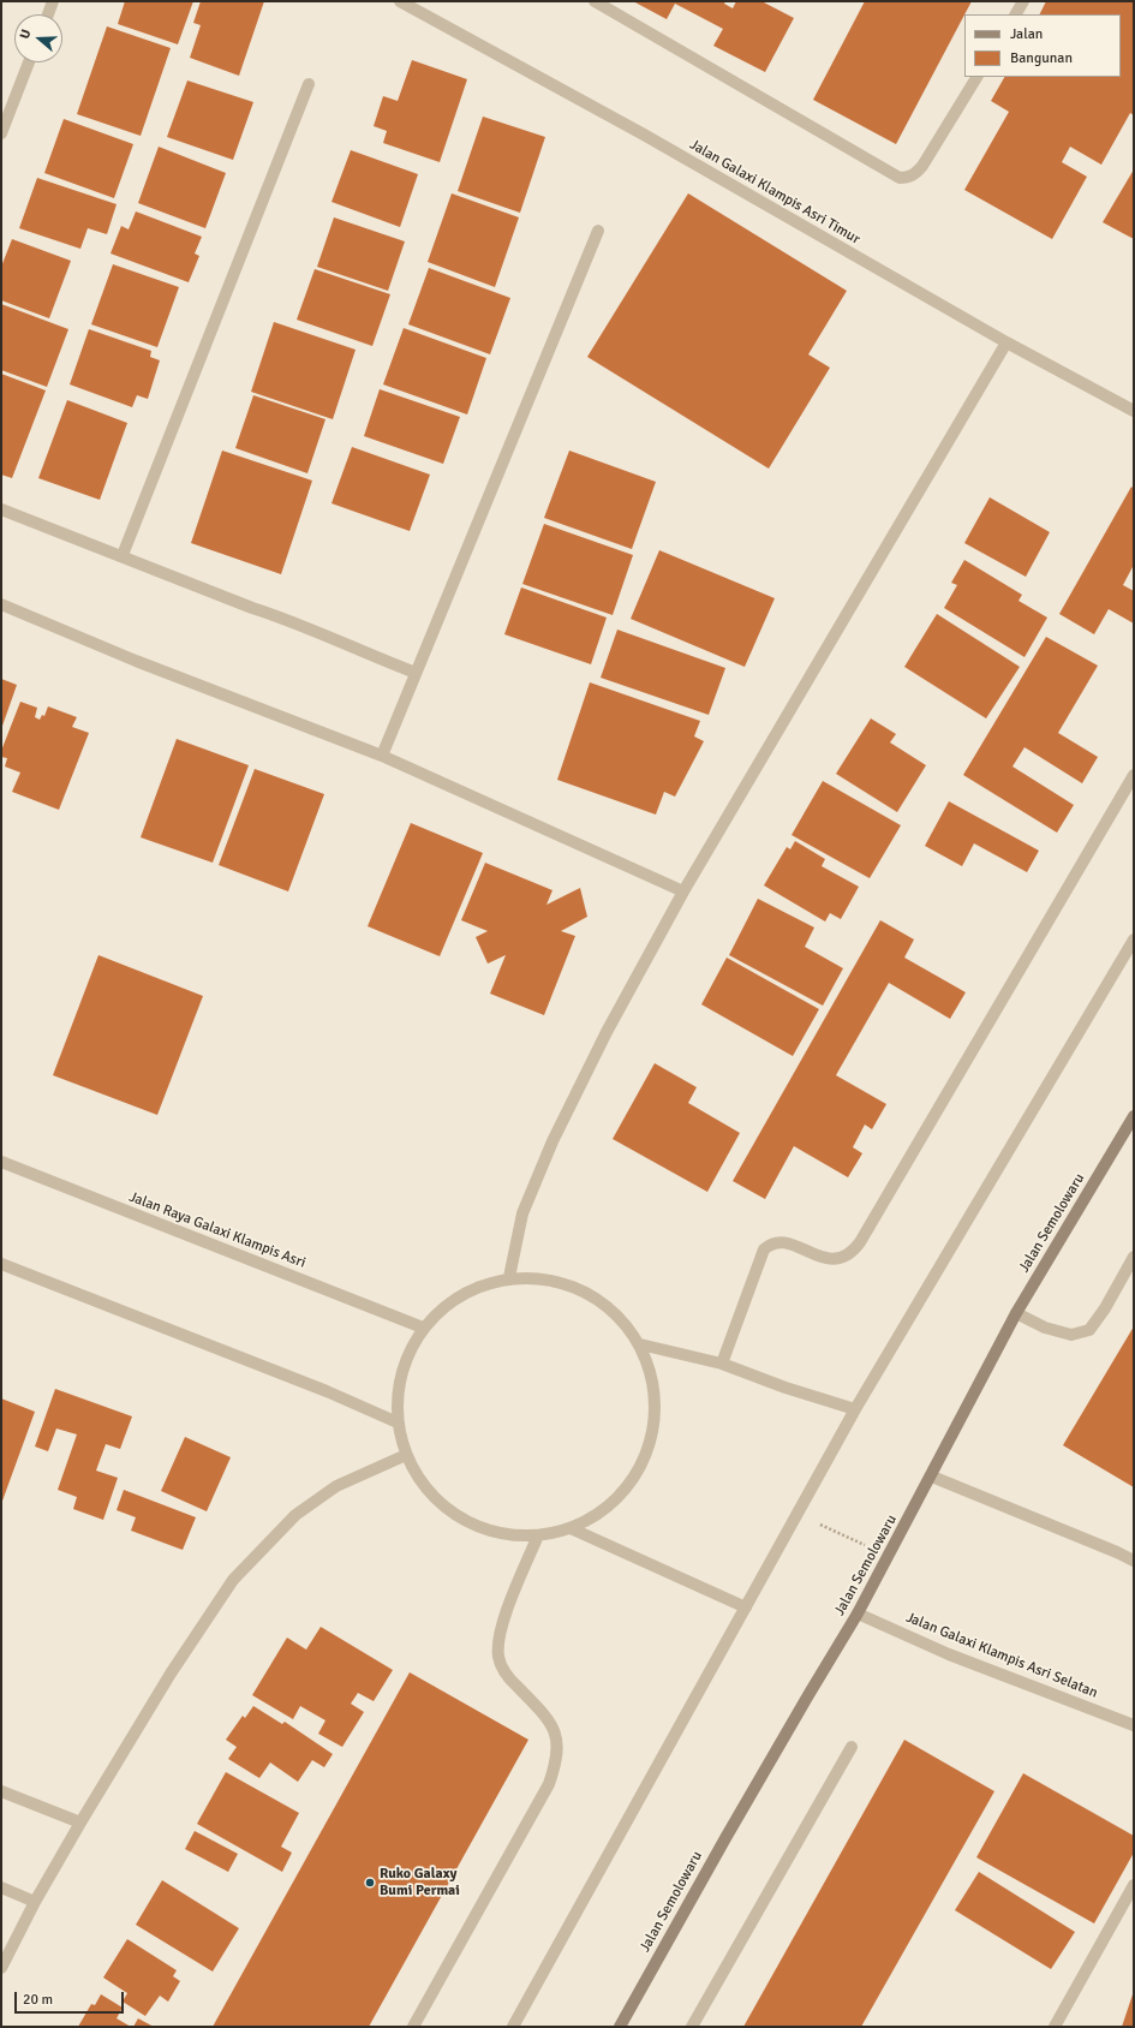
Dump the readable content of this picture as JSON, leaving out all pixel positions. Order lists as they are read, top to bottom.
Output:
{
  "streets": {
    "main road": ["Jalan Semolowaru"],
    "street": ["Jalan Galaxi Klampis Asri Timur", "Jalan Raya Galaxi Klampis Asri", "Jalan Galaxi Klampis Asri Selatan"]
  },
  "crossings": [
    ["Jalan Semolowaru", "Jalan Galaxi Klampis Asri Selatan"]
  ],
  "places": ["Ruko Galaxy Bumi Permai"],
  "legend": ["Jalan", "Bangunan"],
  "scale_bar": "20 m",
  "north": "left"
}
